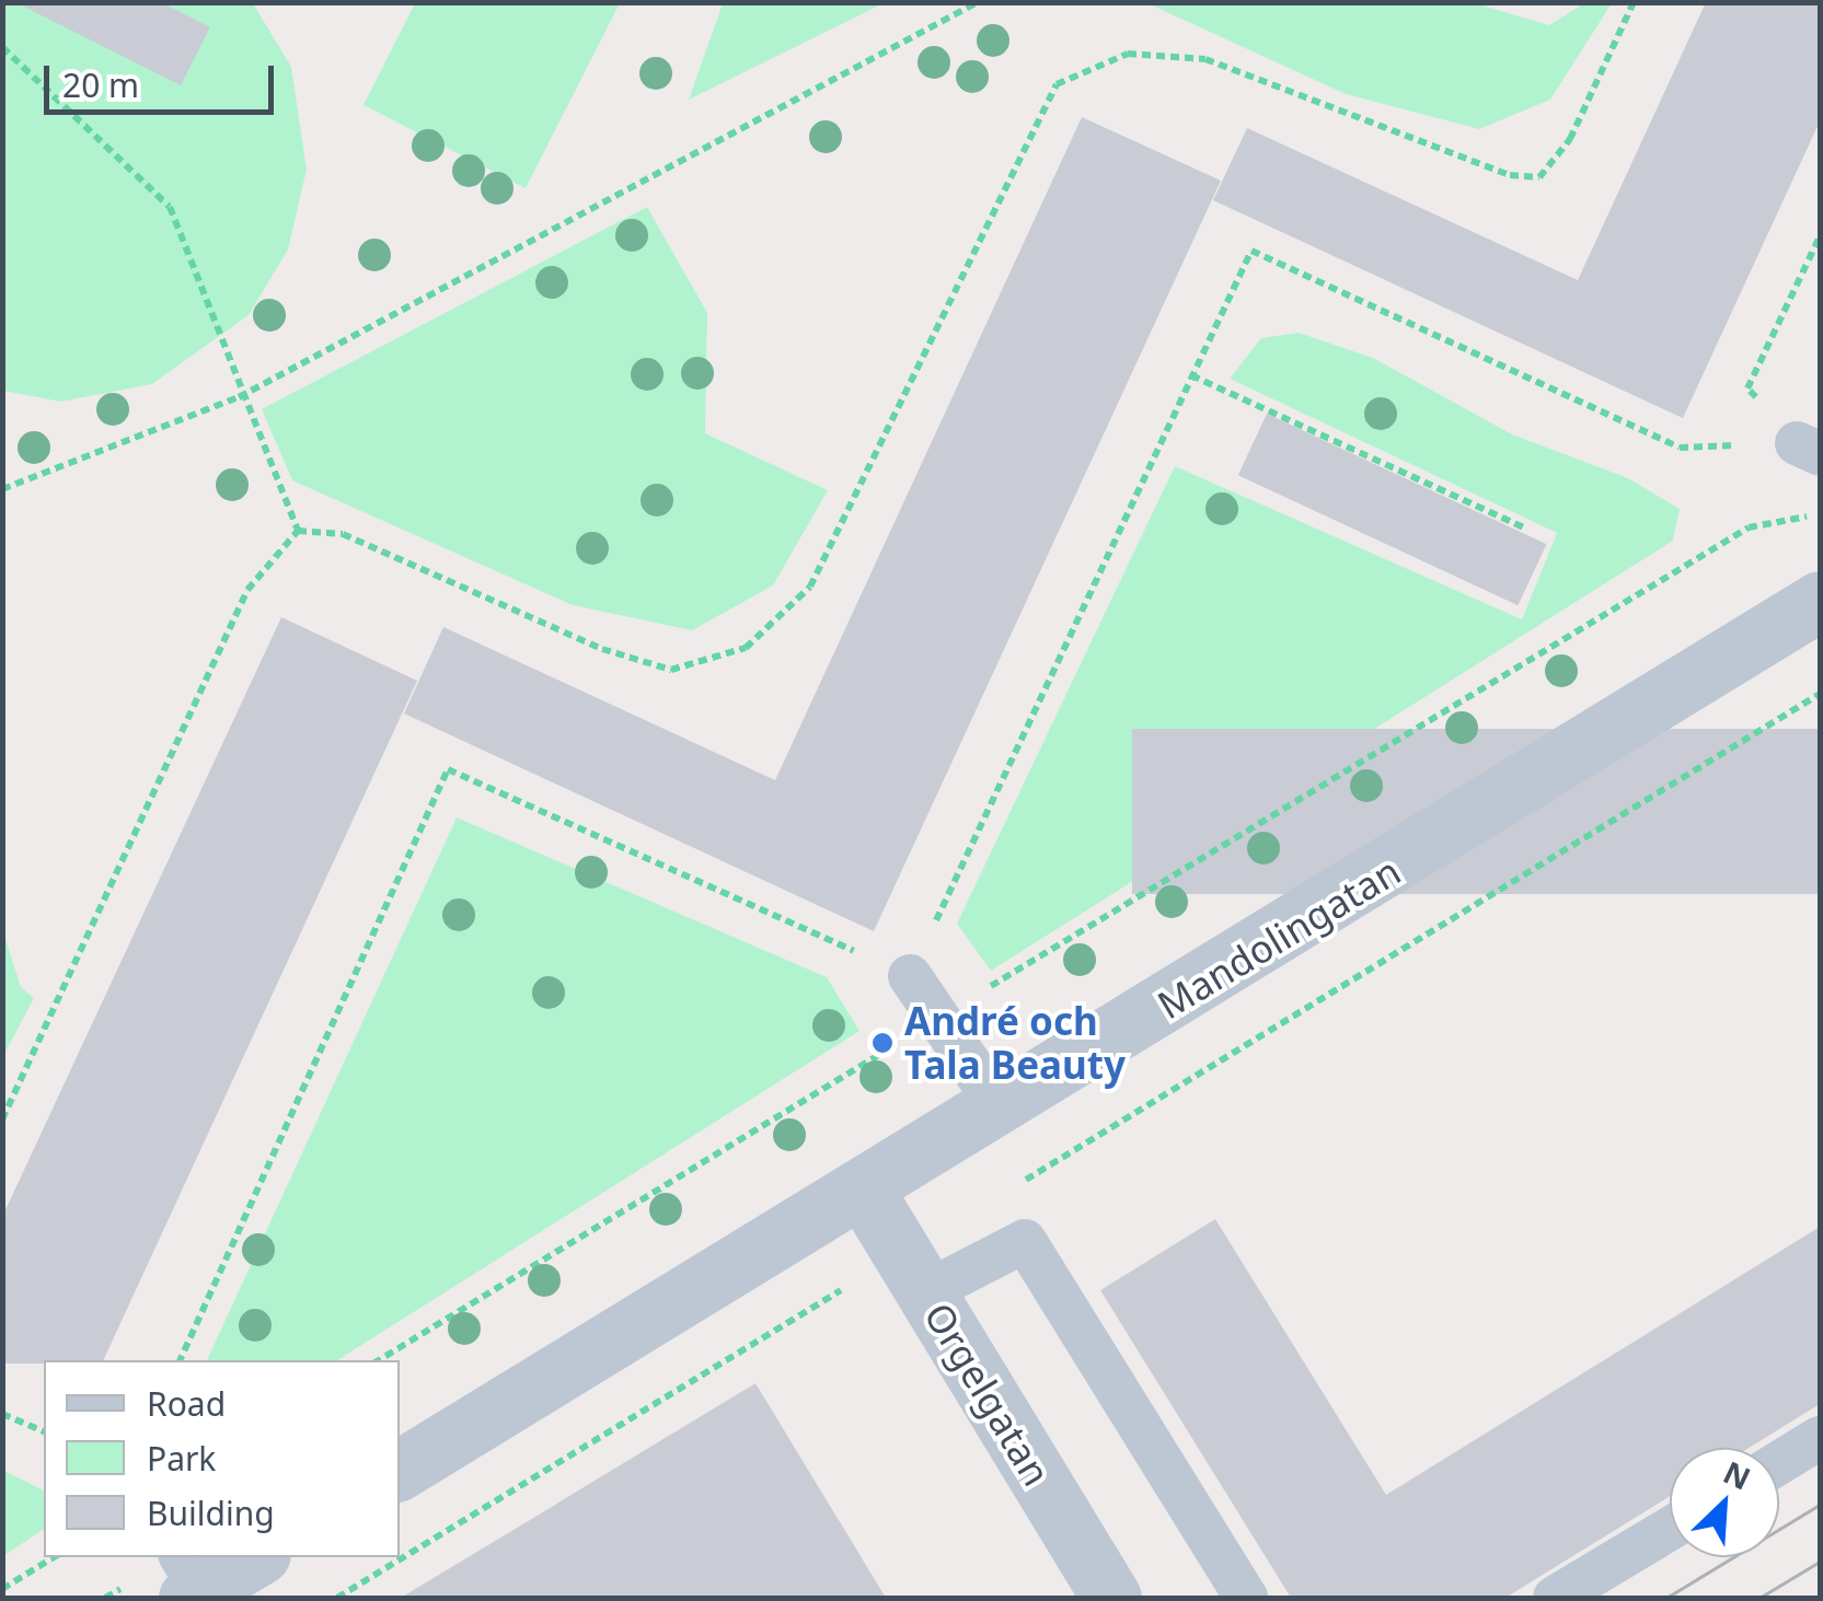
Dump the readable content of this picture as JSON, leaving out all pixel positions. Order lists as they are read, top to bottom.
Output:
{
  "streets": {
    "street": ["Mandolingatan", "Orgelgatan"]
  },
  "crossings": [
    ["Mandolingatan", "Orgelgatan"]
  ],
  "places": ["André och Tala Beauty"],
  "legend": ["Road", "Park", "Building"],
  "scale_bar": "20 m",
  "north": "top right"
}
